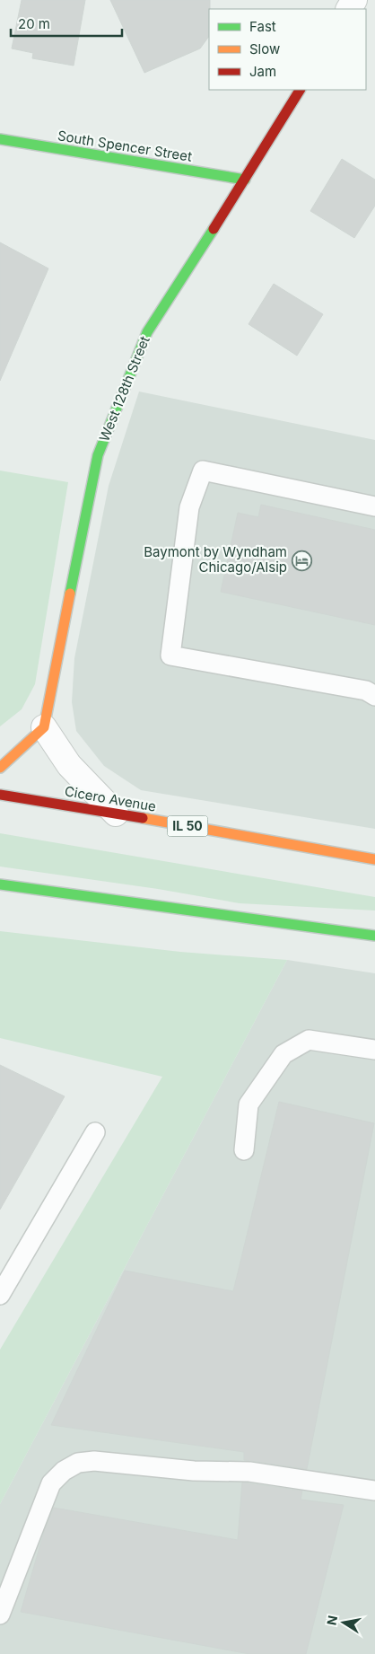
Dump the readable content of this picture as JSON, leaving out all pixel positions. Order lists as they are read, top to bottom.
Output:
{
  "streets": {
    "street": [
      "South Spencer Street",
      "West 128th Street",
      "Cicero Avenue",
      "IL 50"
    ]
  },
  "crossings": [
    ["South Spencer Street", "West 128th Street"]
  ],
  "places": {
    "hotel": ["Baymont by Wyndham Chicago/Alsip"]
  },
  "legend": ["Fast", "Slow", "Jam"],
  "scale_bar": "20 m",
  "north": "left"
}
